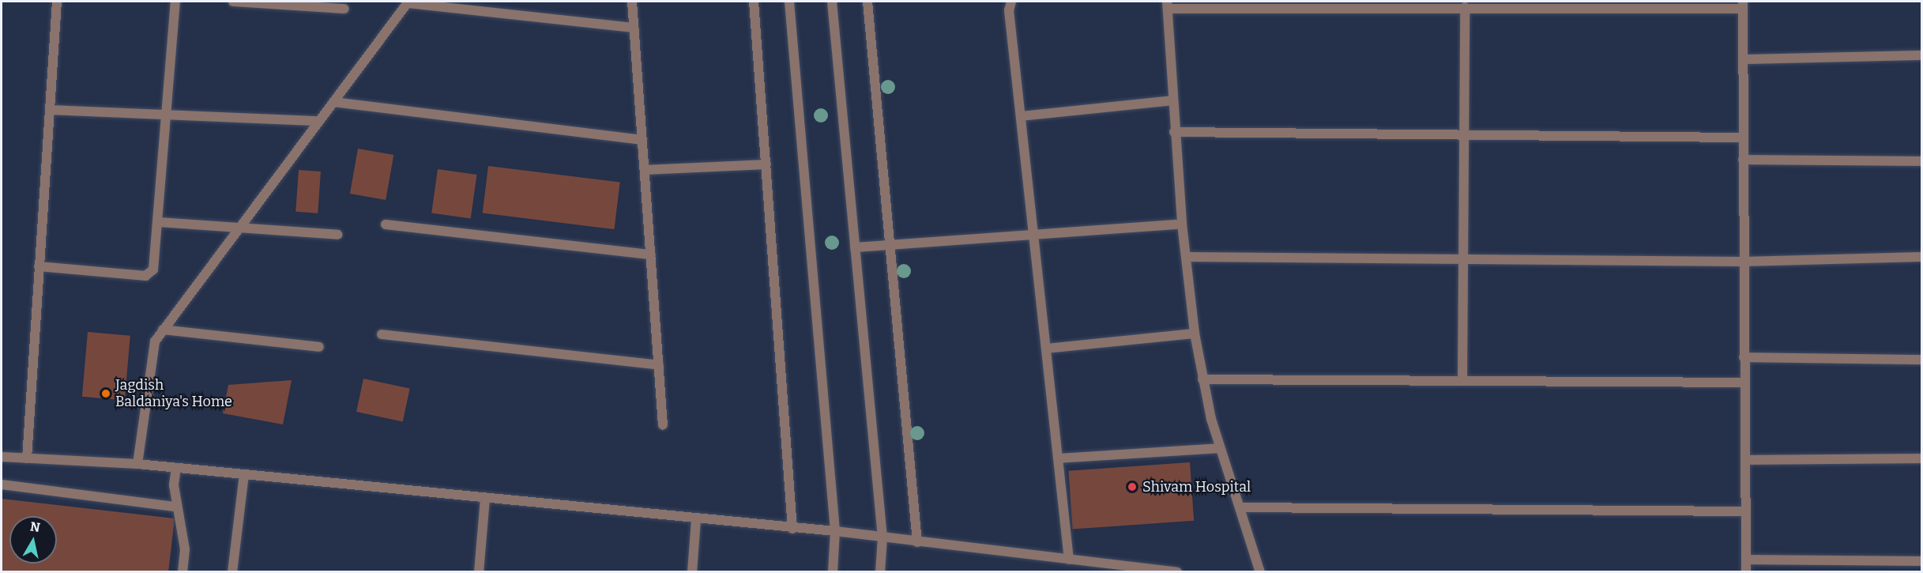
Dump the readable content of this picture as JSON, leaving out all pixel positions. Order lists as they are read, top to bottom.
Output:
{
  "places": ["Jagdish Baldaniya's Home", "Shivam Hospital"],
  "north": "top"
}
